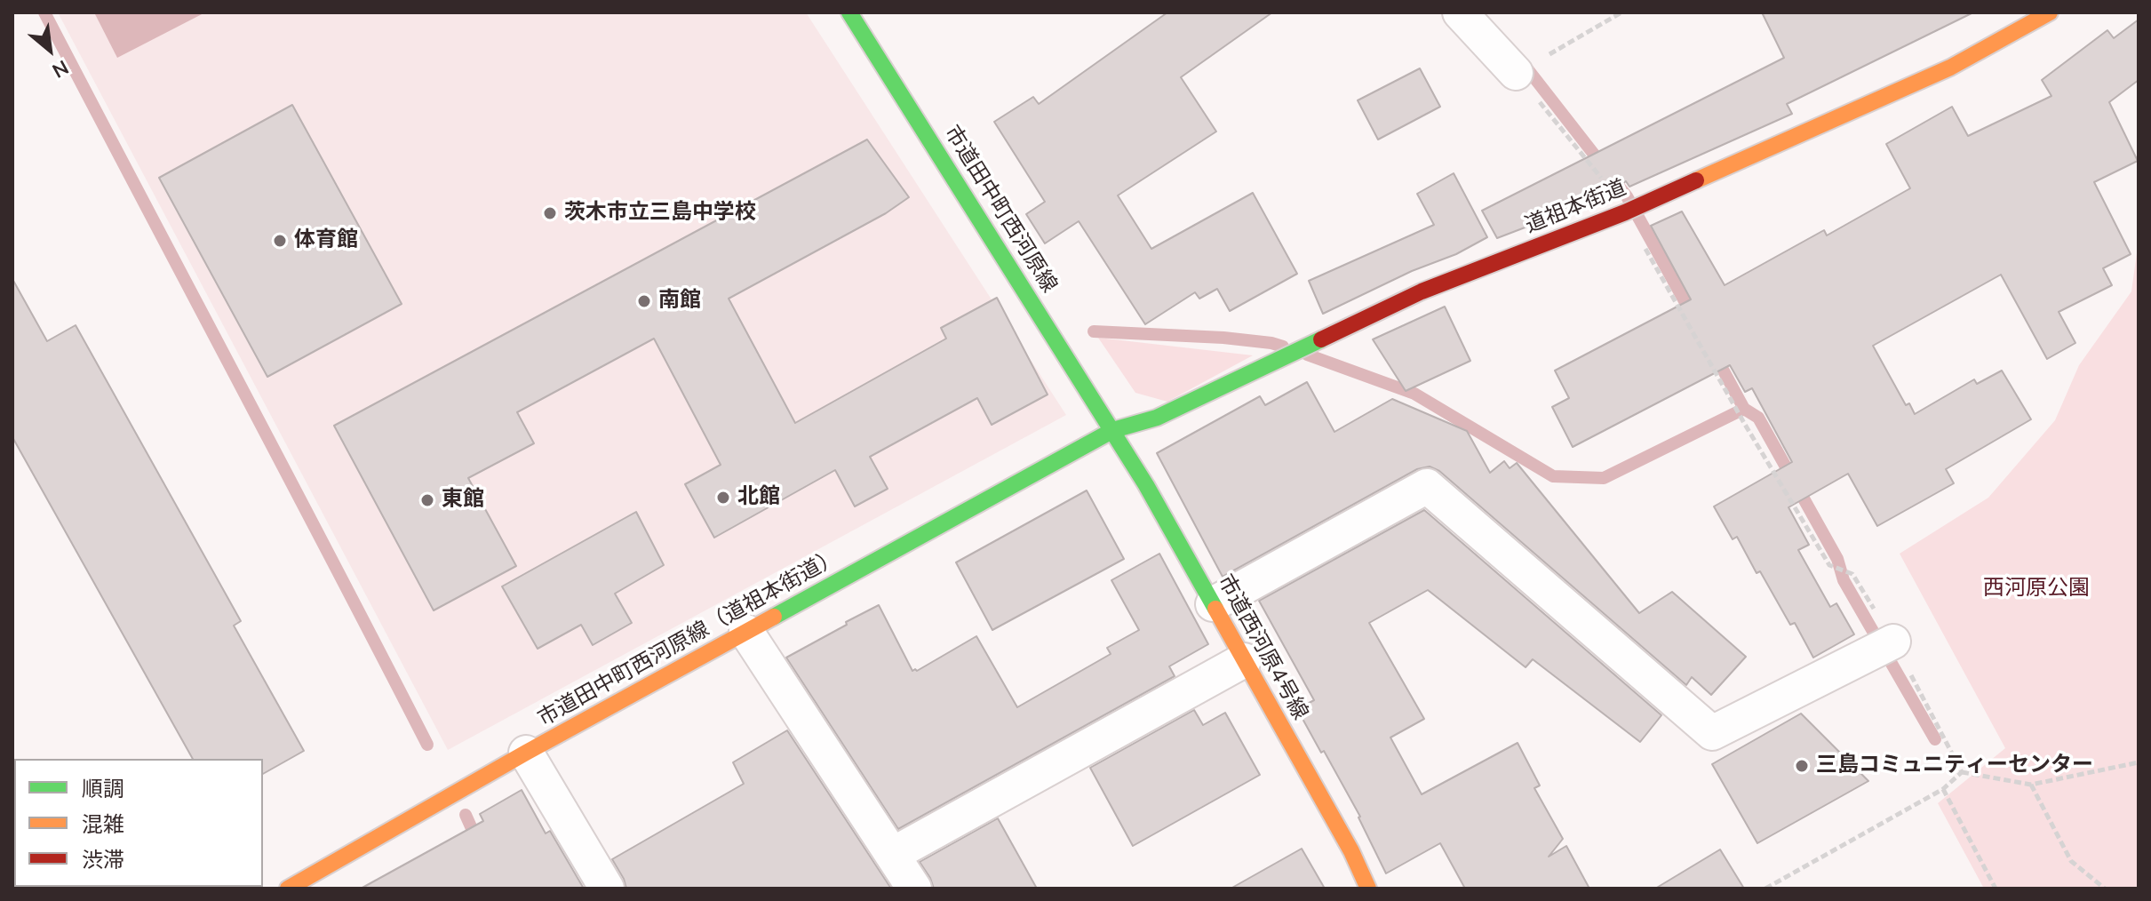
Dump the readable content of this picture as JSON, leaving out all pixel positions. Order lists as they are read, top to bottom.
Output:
{
  "streets": {
    "street": [
      "道祖本街道",
      "市道田中町西河原線",
      "市道田中町西河原線（道祖本街道）",
      "市道西河原4号線"
    ]
  },
  "crossings": [
    ["道祖本街道", "市道田中町西河原線"],
    ["道祖本街道", "市道田中町西河原線（道祖本街道）"],
    ["道祖本街道", "市道西河原4号線"],
    ["市道田中町西河原線", "市道田中町西河原線（道祖本街道）"],
    ["市道田中町西河原線", "市道西河原4号線"],
    ["市道田中町西河原線（道祖本街道）", "市道西河原4号線"]
  ],
  "parks": ["西河原公園"],
  "places": [
    "茨木市立三島中学校",
    "体育館",
    "南館",
    "北館",
    "東館",
    "三島コミュニティーセンター"
  ],
  "legend": ["順調", "混雑", "渋滞"],
  "north": "bottom right"
}
